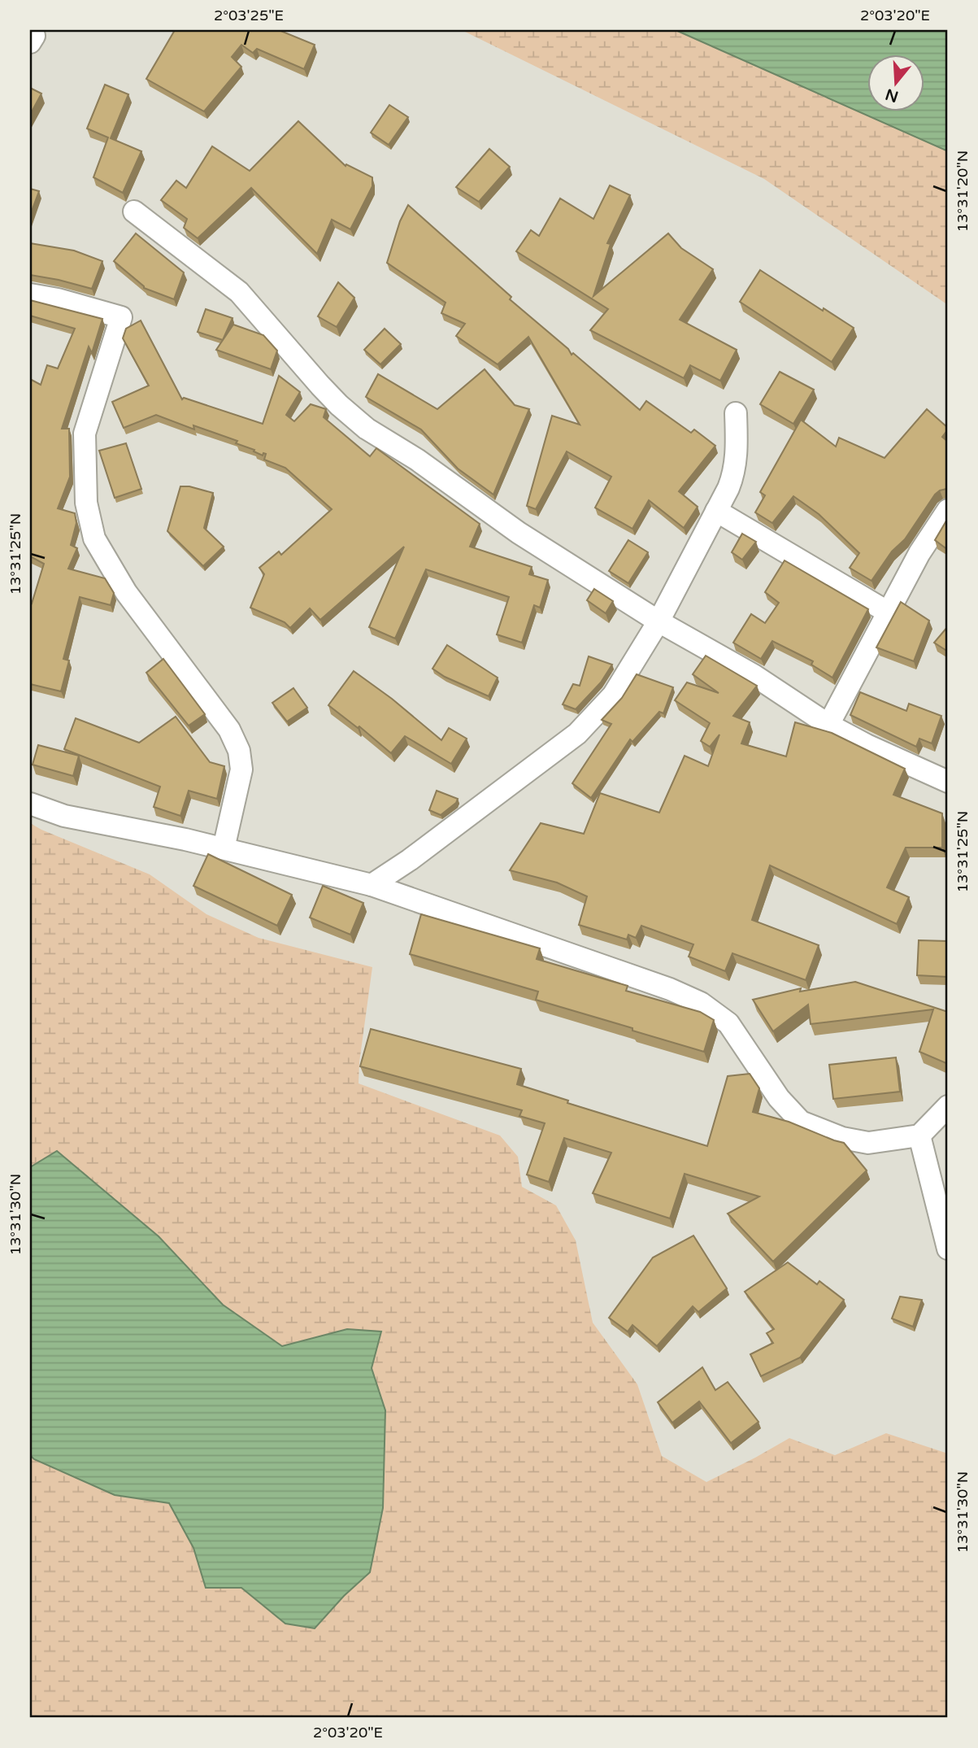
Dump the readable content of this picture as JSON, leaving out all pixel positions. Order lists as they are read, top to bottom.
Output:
{
  "north": "bottom",
  "coordinates": [
    "2°03'25\"E",
    "2°03'20\"E",
    "13°31'20\"N",
    "13°31'25\"N",
    "13°31'30\"N"
  ]
}
